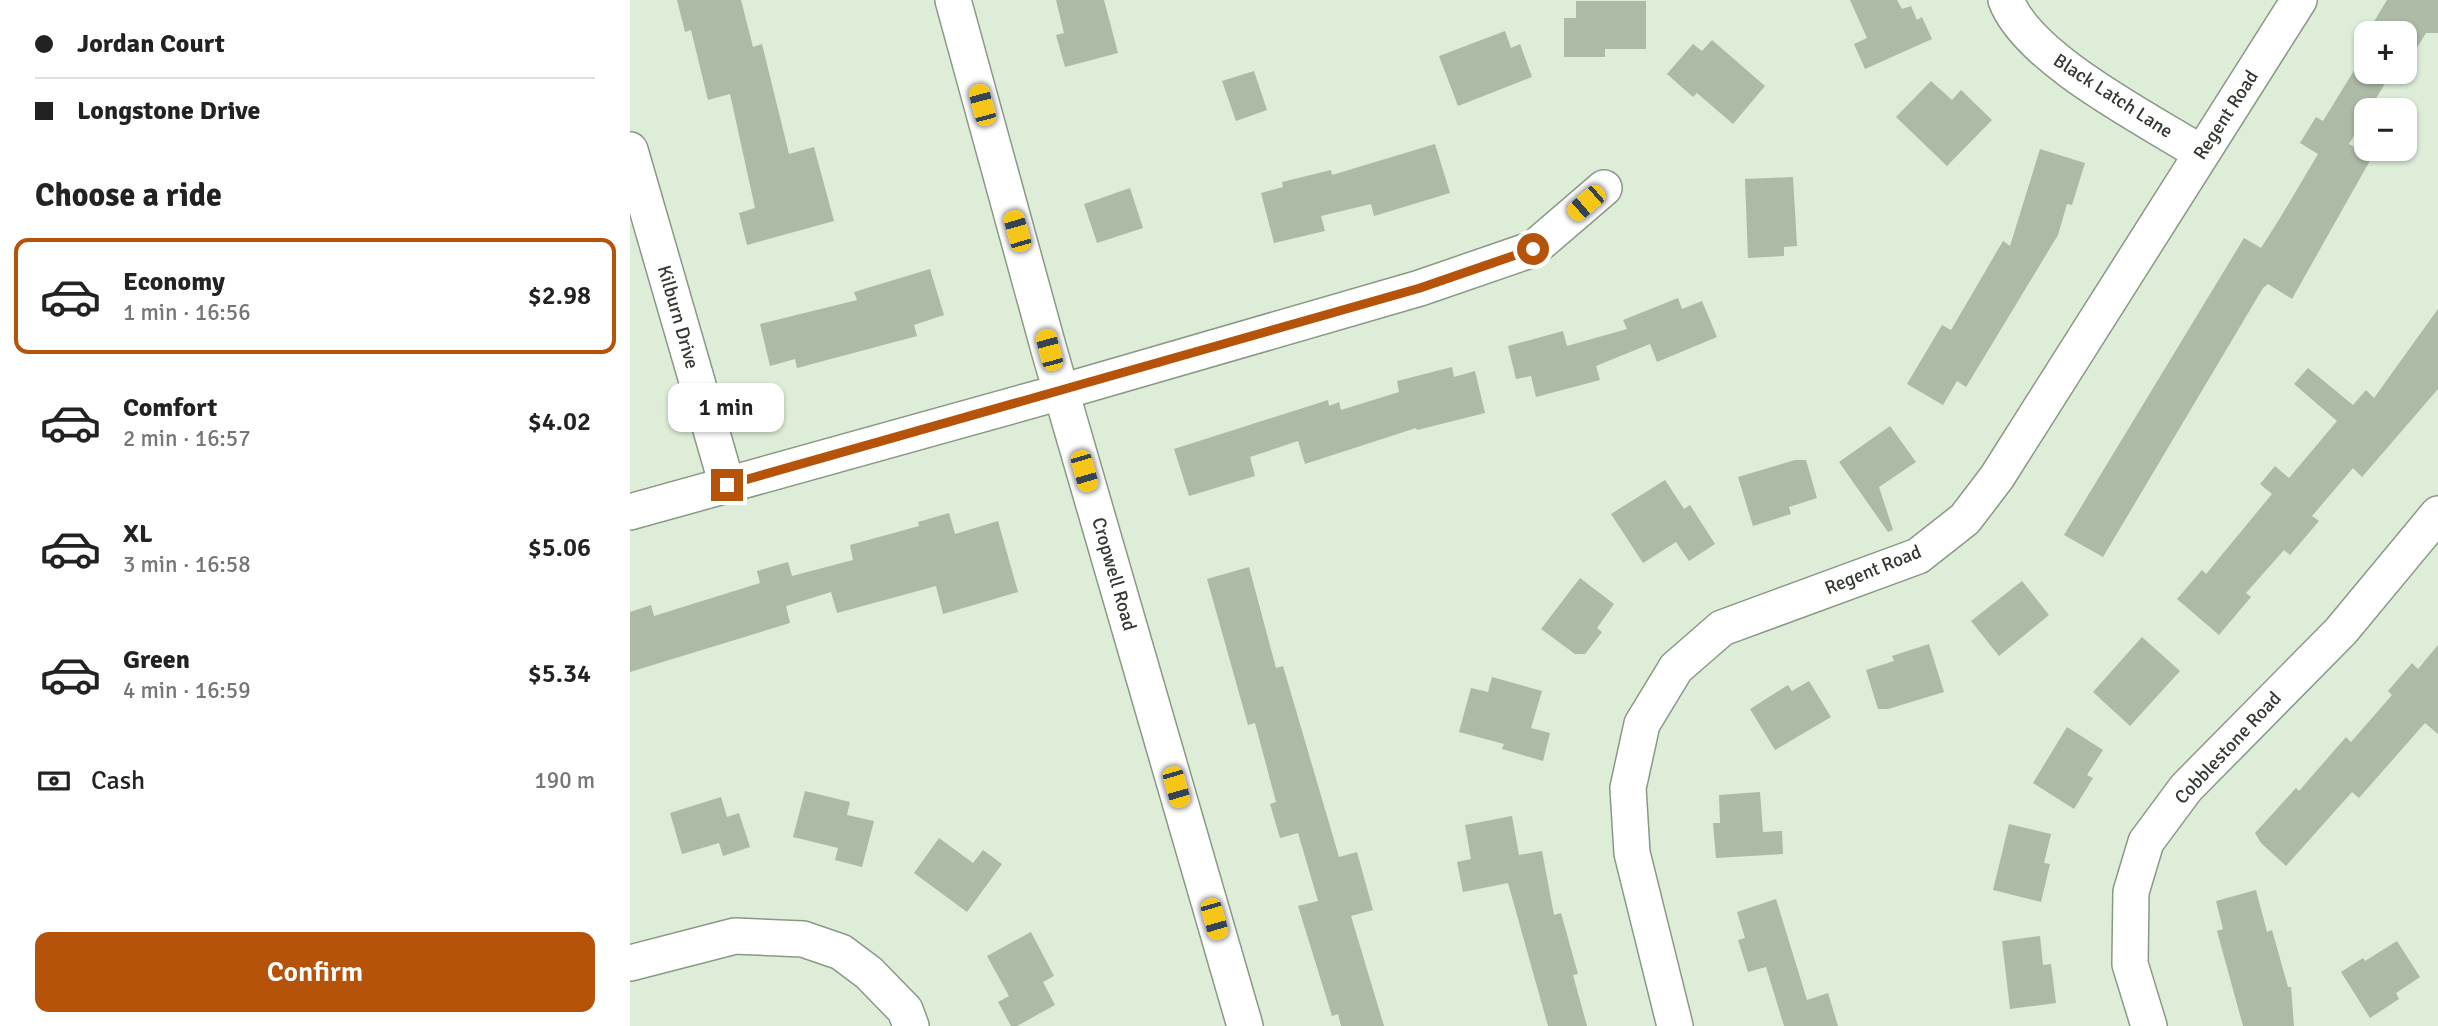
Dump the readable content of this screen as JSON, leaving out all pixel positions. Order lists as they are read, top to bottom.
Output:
{
  "streets": {
    "street": [
      "Black Latch Lane",
      "Regent Road",
      "Kilburn Drive",
      "Cropwell Road",
      "Cobblestone Road"
    ]
  },
  "crossings": [
    ["Black Latch Lane", "Regent Road"]
  ],
  "page": {
    "banner": ["Jordan Court", "Longstone Drive"],
    "map_buttons": ["+", "−"],
    "heading": "Choose a ride",
    "list": [
      {
        "name": "Economy",
        "note": "1 min · 16:56",
        "value": "$2.98"
      },
      {
        "name": "Comfort",
        "note": "2 min · 16:57",
        "value": "$4.02"
      },
      {
        "name": "XL",
        "note": "3 min · 16:58",
        "value": "$5.06"
      },
      {
        "name": "Green",
        "note": "4 min · 16:59",
        "value": "$5.34"
      }
    ],
    "bubble": "1 min",
    "pay": ["Cash", "190 m"],
    "buttons": "Confirm"
  }
}
